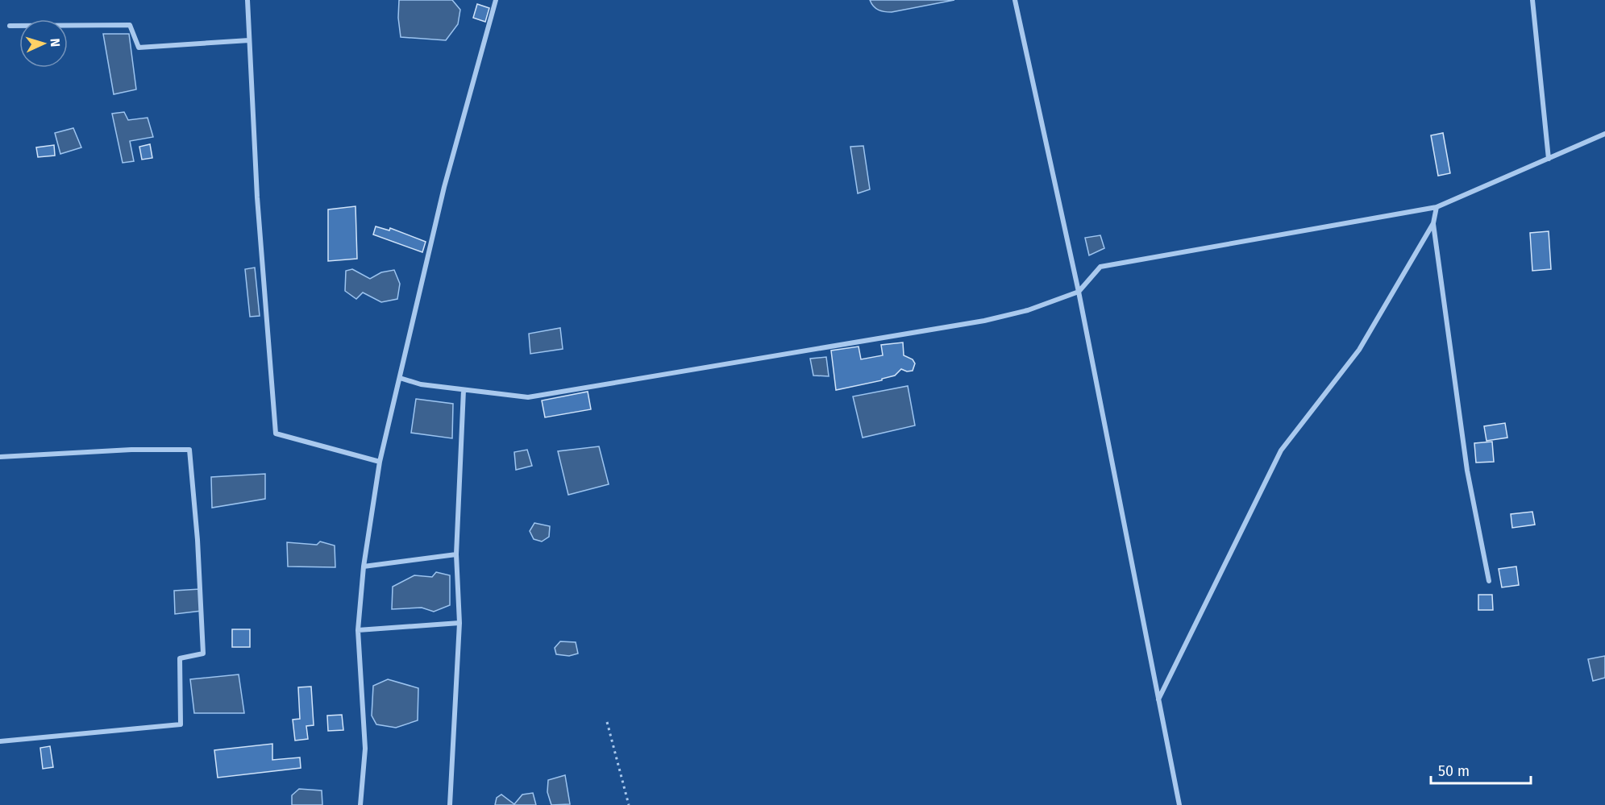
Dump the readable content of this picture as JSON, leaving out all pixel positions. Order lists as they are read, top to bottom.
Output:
{
  "scale_bar": "50 m",
  "north": "right"
}
